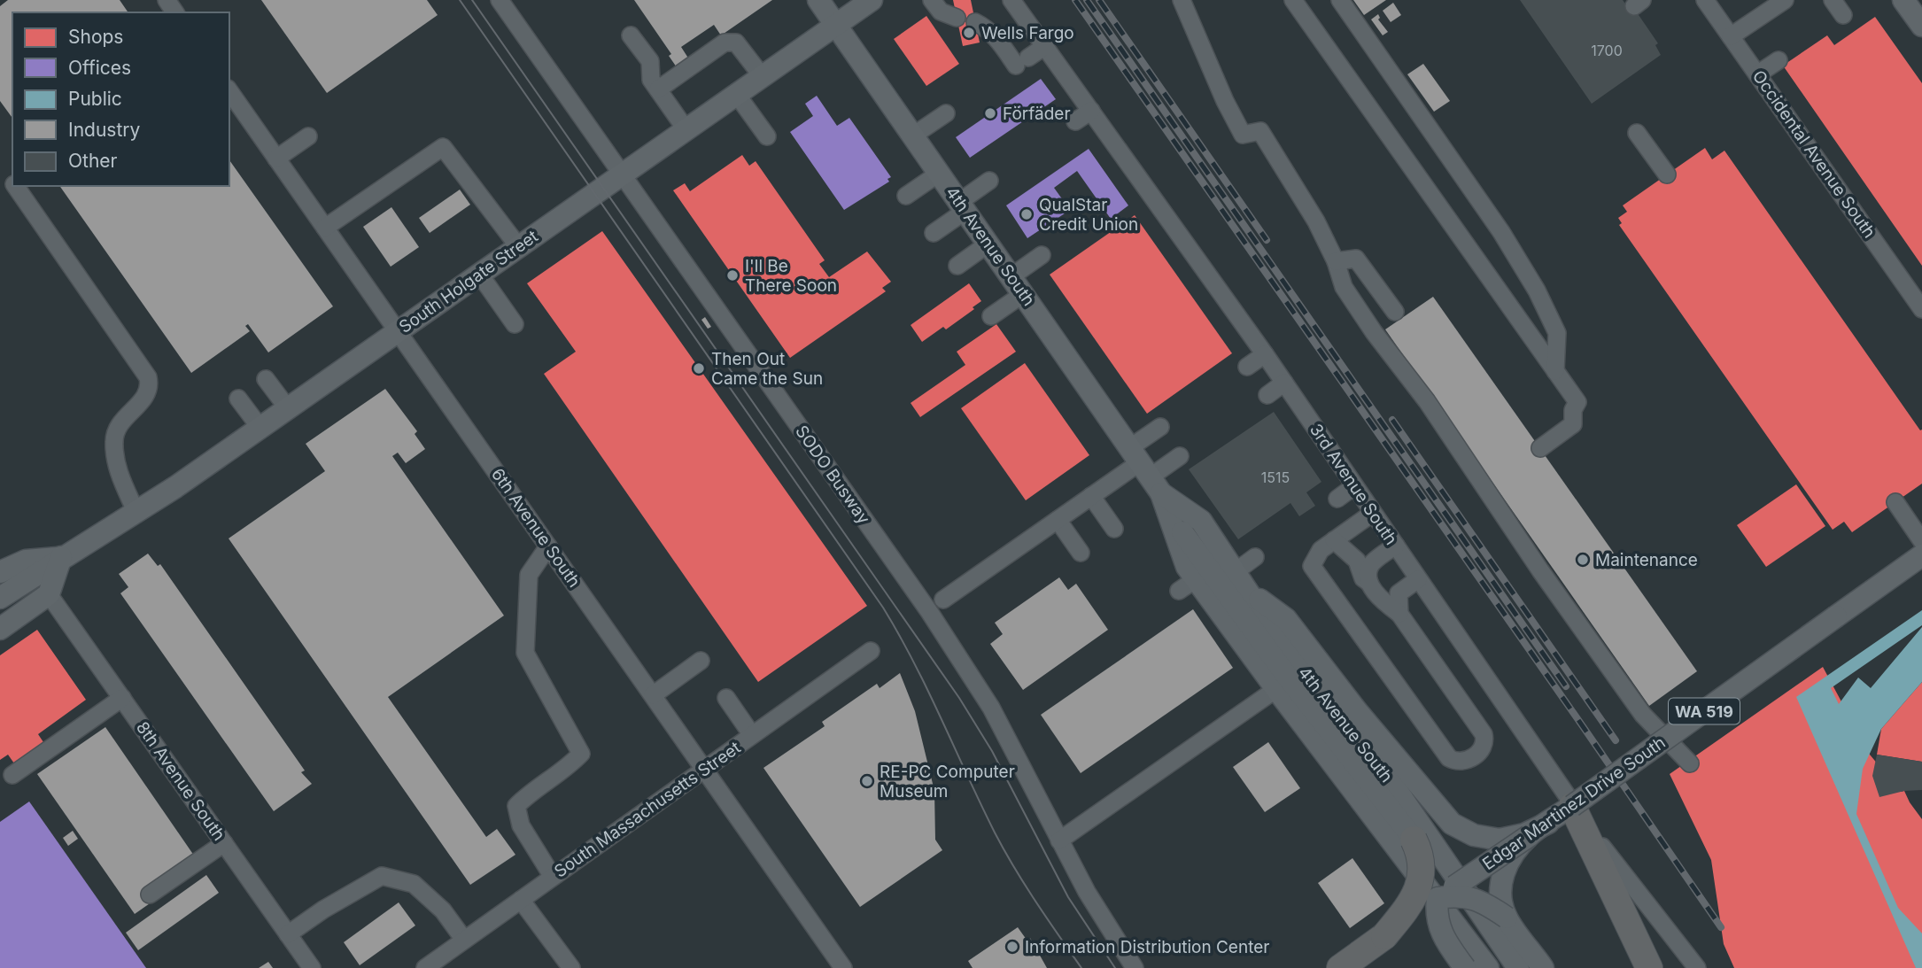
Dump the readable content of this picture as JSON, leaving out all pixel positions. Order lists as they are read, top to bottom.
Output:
{
  "streets": {
    "main road": [
      "4th Avenue South",
      "South Holgate Street",
      "WA 519",
      "Edgar Martinez Drive South"
    ],
    "street": [
      "Occidental Avenue South",
      "SODO Busway",
      "3rd Avenue South",
      "6th Avenue South",
      "8th Avenue South",
      "South Massachusetts Street"
    ]
  },
  "crossings": [
    ["4th Avenue South", "South Holgate Street"],
    ["South Holgate Street", "SODO Busway"],
    ["South Holgate Street", "6th Avenue South"],
    ["6th Avenue South", "South Massachusetts Street"]
  ],
  "places": [
    "Wells Fargo",
    "Förfäder",
    "QualStar Credit Union",
    "I'll Be There Soon",
    "Then Out Came the Sun",
    "Maintenance",
    "RE-PC Computer Museum",
    "Information Distribution Center"
  ],
  "house_numbers": ["1700", "1515"],
  "legend": [
    "Shops",
    "Offices",
    "Public",
    "Industry",
    "Other"
  ]
}
